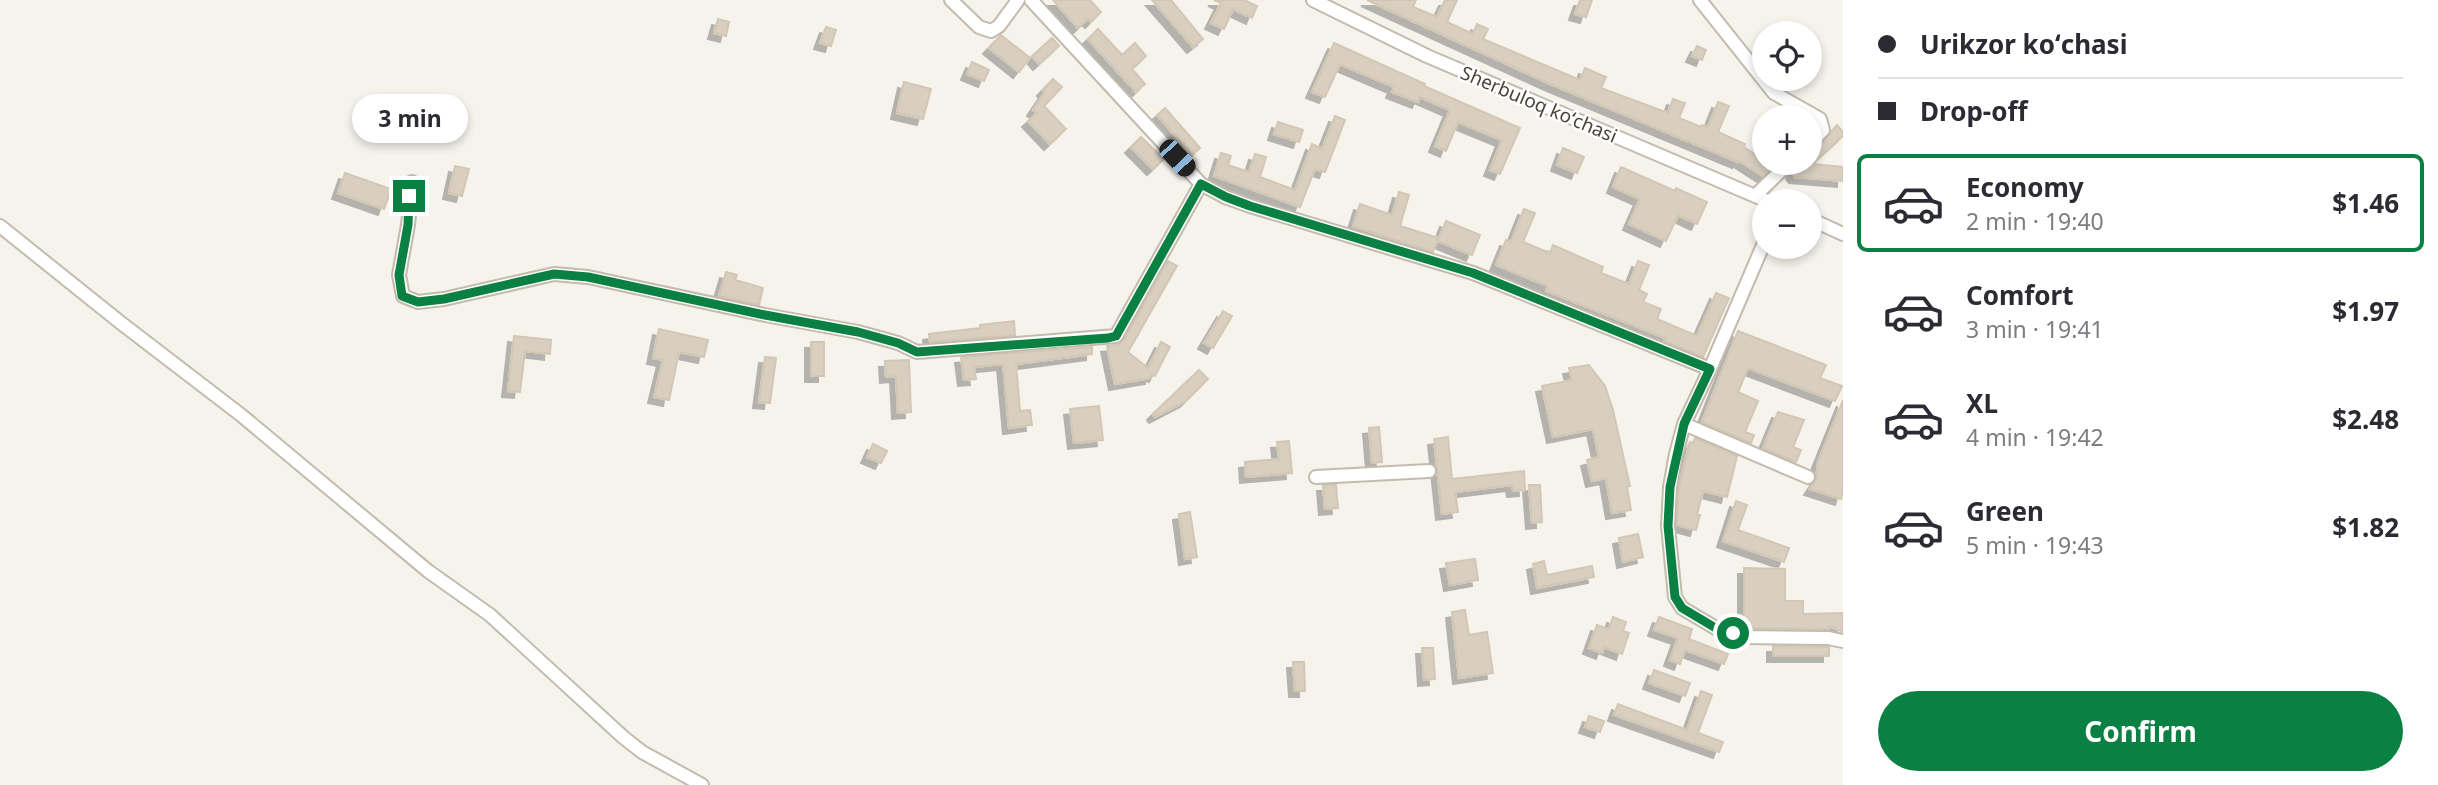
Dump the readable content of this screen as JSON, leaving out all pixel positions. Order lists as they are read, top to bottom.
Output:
{
  "streets": {
    "street": ["Sherbuloq koʻchasi"]
  },
  "page": {
    "banner": ["Urikzor koʻchasi", "Drop-off"],
    "map_buttons": ["+", "−"],
    "bubble": "3 min",
    "list": [
      {
        "name": "Economy",
        "note": "2 min · 19:40",
        "value": "$1.46"
      },
      {
        "name": "Comfort",
        "note": "3 min · 19:41",
        "value": "$1.97"
      },
      {
        "name": "XL",
        "note": "4 min · 19:42",
        "value": "$2.48"
      },
      {
        "name": "Green",
        "note": "5 min · 19:43",
        "value": "$1.82"
      }
    ],
    "buttons": "Confirm"
  }
}
